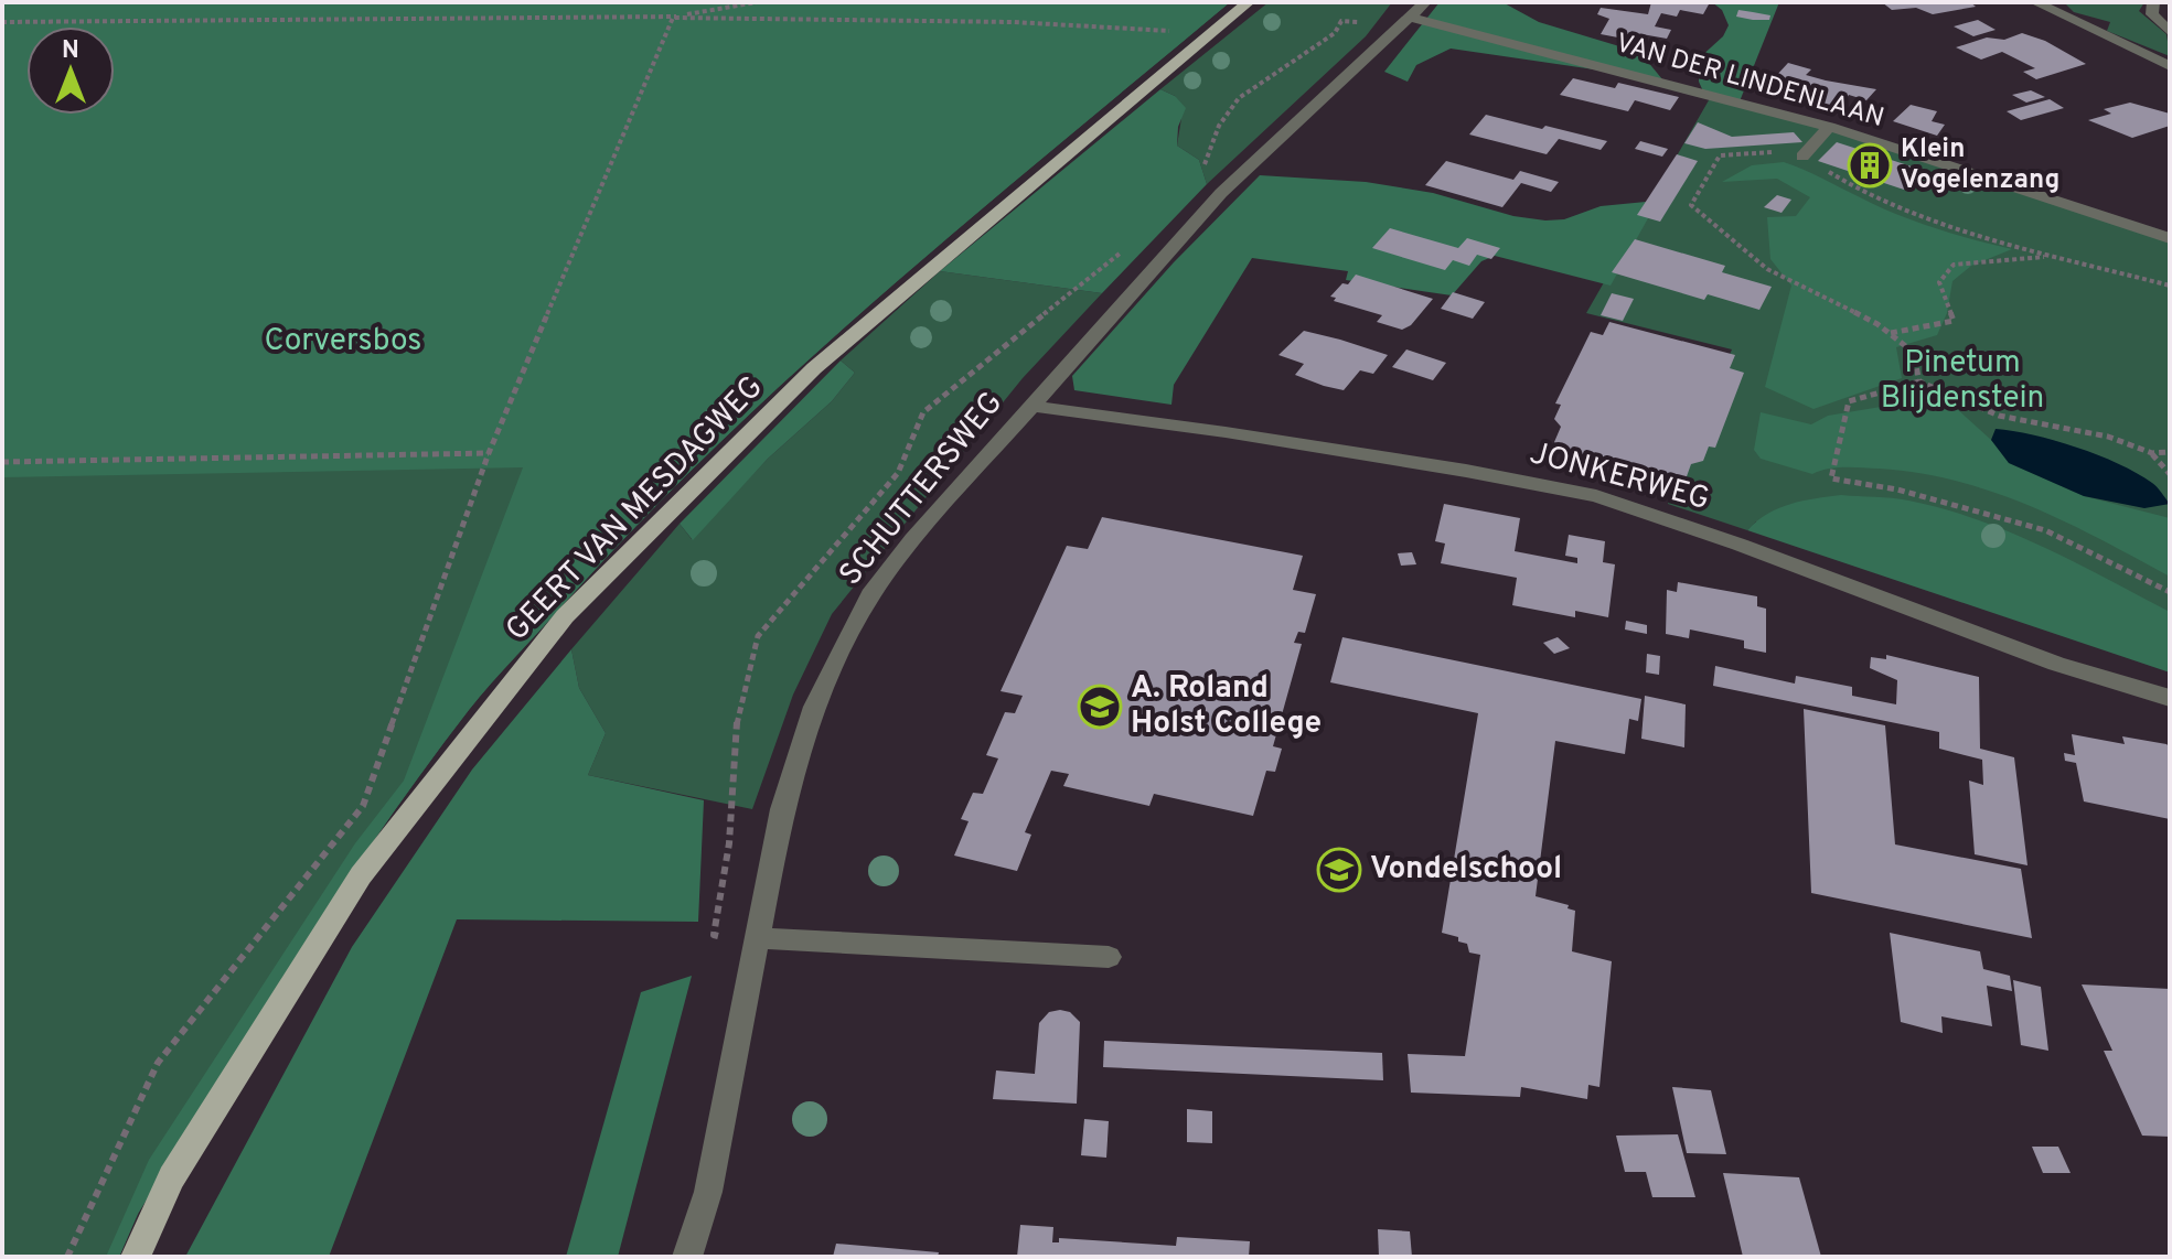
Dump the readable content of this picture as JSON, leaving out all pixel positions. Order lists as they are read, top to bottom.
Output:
{
  "streets": {
    "main road": ["GEERT VAN MESDAGWEG"],
    "street": ["VAN DER LINDENLAAN", "JONKERWEG", "SCHUTTERSWEG"]
  },
  "crossings": [
    ["VAN DER LINDENLAAN", "SCHUTTERSWEG"],
    ["JONKERWEG", "SCHUTTERSWEG"]
  ],
  "parks": ["Corversbos", "Pinetum Blijdenstein"],
  "places": {
    "building": ["Klein Vogelenzang"],
    "school or university": ["A. Roland Holst College", "Vondelschool"]
  },
  "north": "top"
}
